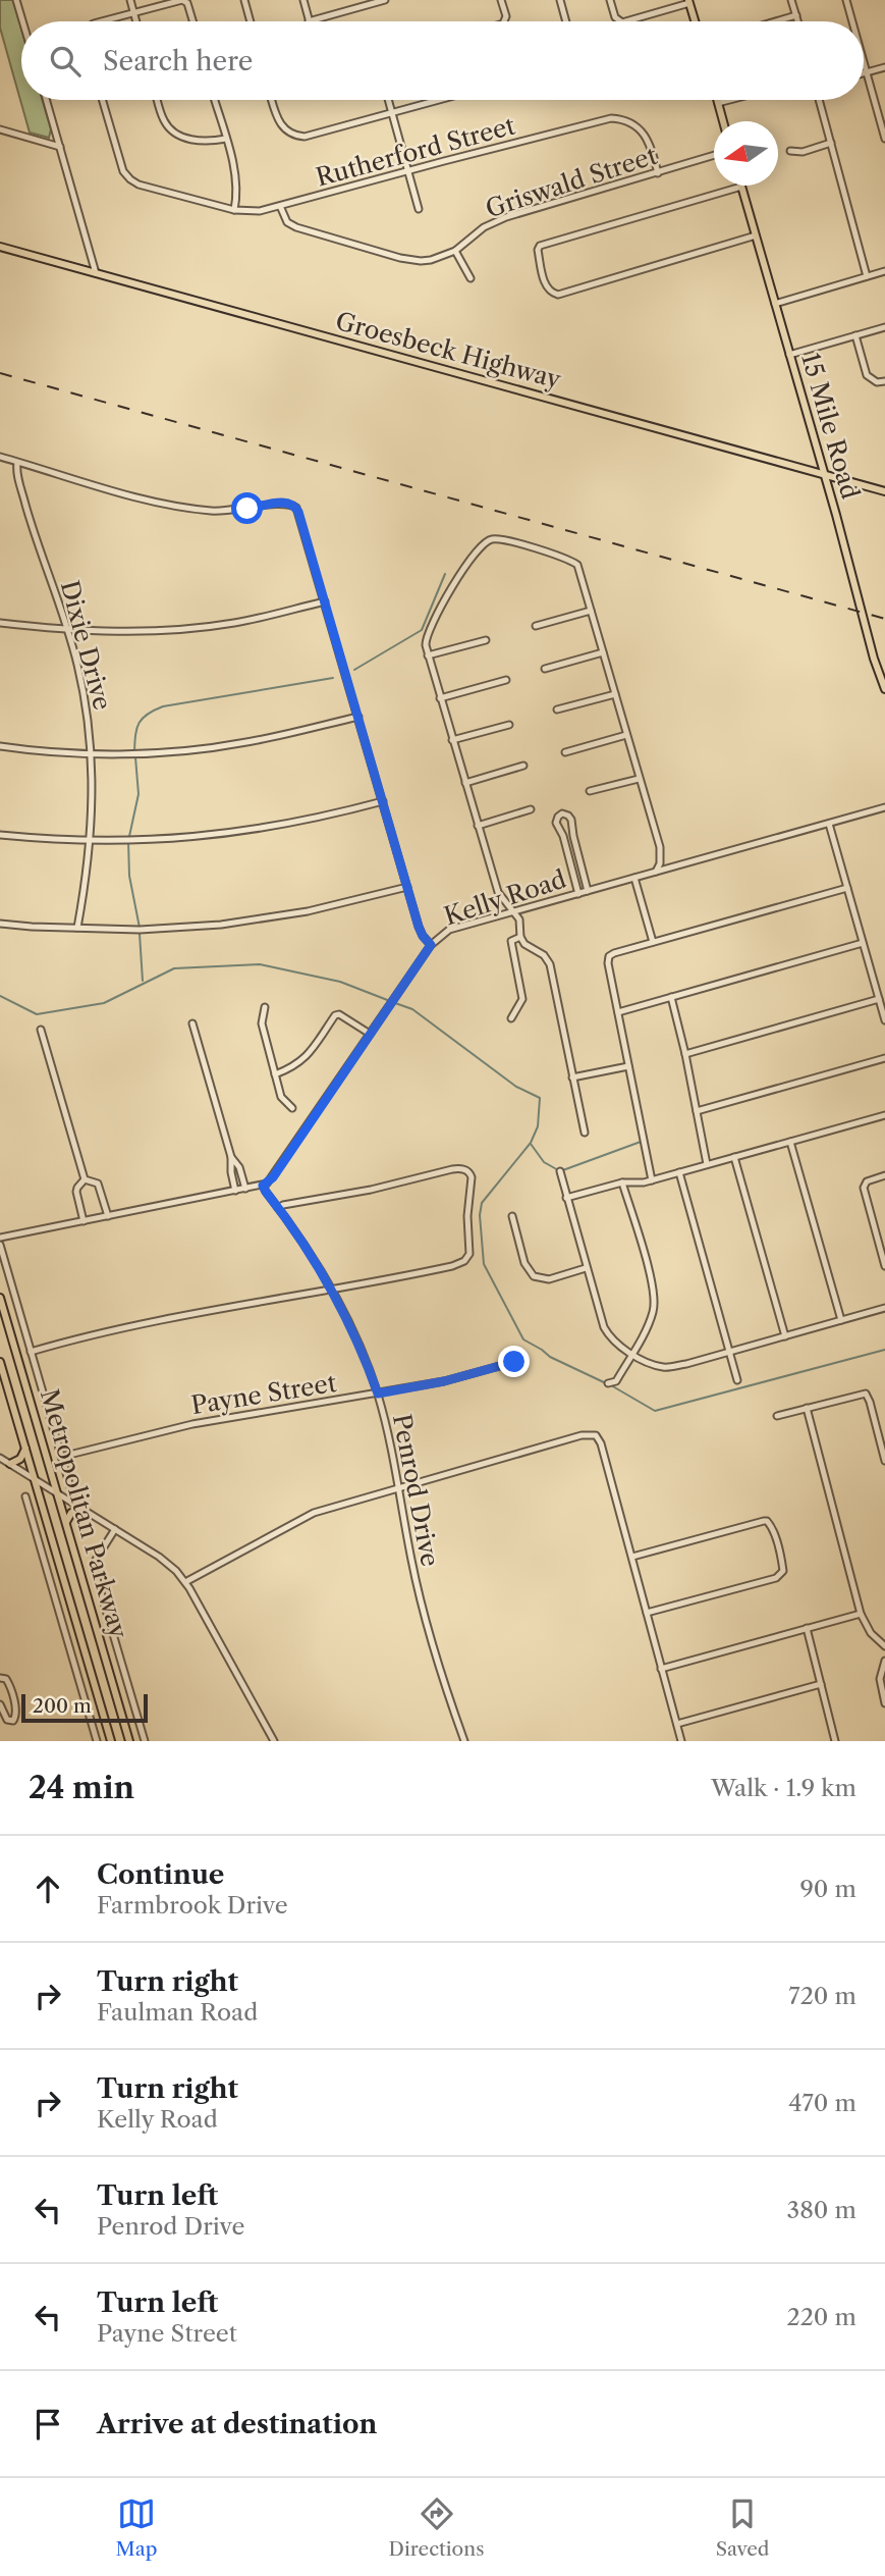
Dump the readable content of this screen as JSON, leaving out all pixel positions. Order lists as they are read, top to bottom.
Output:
{
  "streets": {
    "main road": ["Groesbeck Highway", "15 Mile Road", "Metropolitan Parkway"],
    "street": [
      "Rutherford Street",
      "Griswald Street",
      "Dixie Drive",
      "Kelly Road",
      "Payne Street",
      "Penrod Drive"
    ]
  },
  "crossings": [
    ["Rutherford Street", "Griswald Street"],
    ["Groesbeck Highway", "15 Mile Road"],
    ["Kelly Road", "Penrod Drive"],
    ["Payne Street", "Penrod Drive"]
  ],
  "scale_bar": "200 m",
  "north": "left",
  "page": {
    "search": "Search here",
    "scale": "200 m",
    "heading": ["24 min", "Walk · 1.9 km"],
    "list": [
      ["Continue", "Farmbrook Drive", "90 m"],
      ["Turn right", "Faulman Road", "720 m"],
      ["Turn right", "Kelly Road", "470 m"],
      ["Turn left", "Penrod Drive", "380 m"],
      ["Turn left", "Payne Street", "220 m"],
      "Arrive at destination"
    ],
    "nav": ["Map", "Directions", "Saved"]
  }
}
